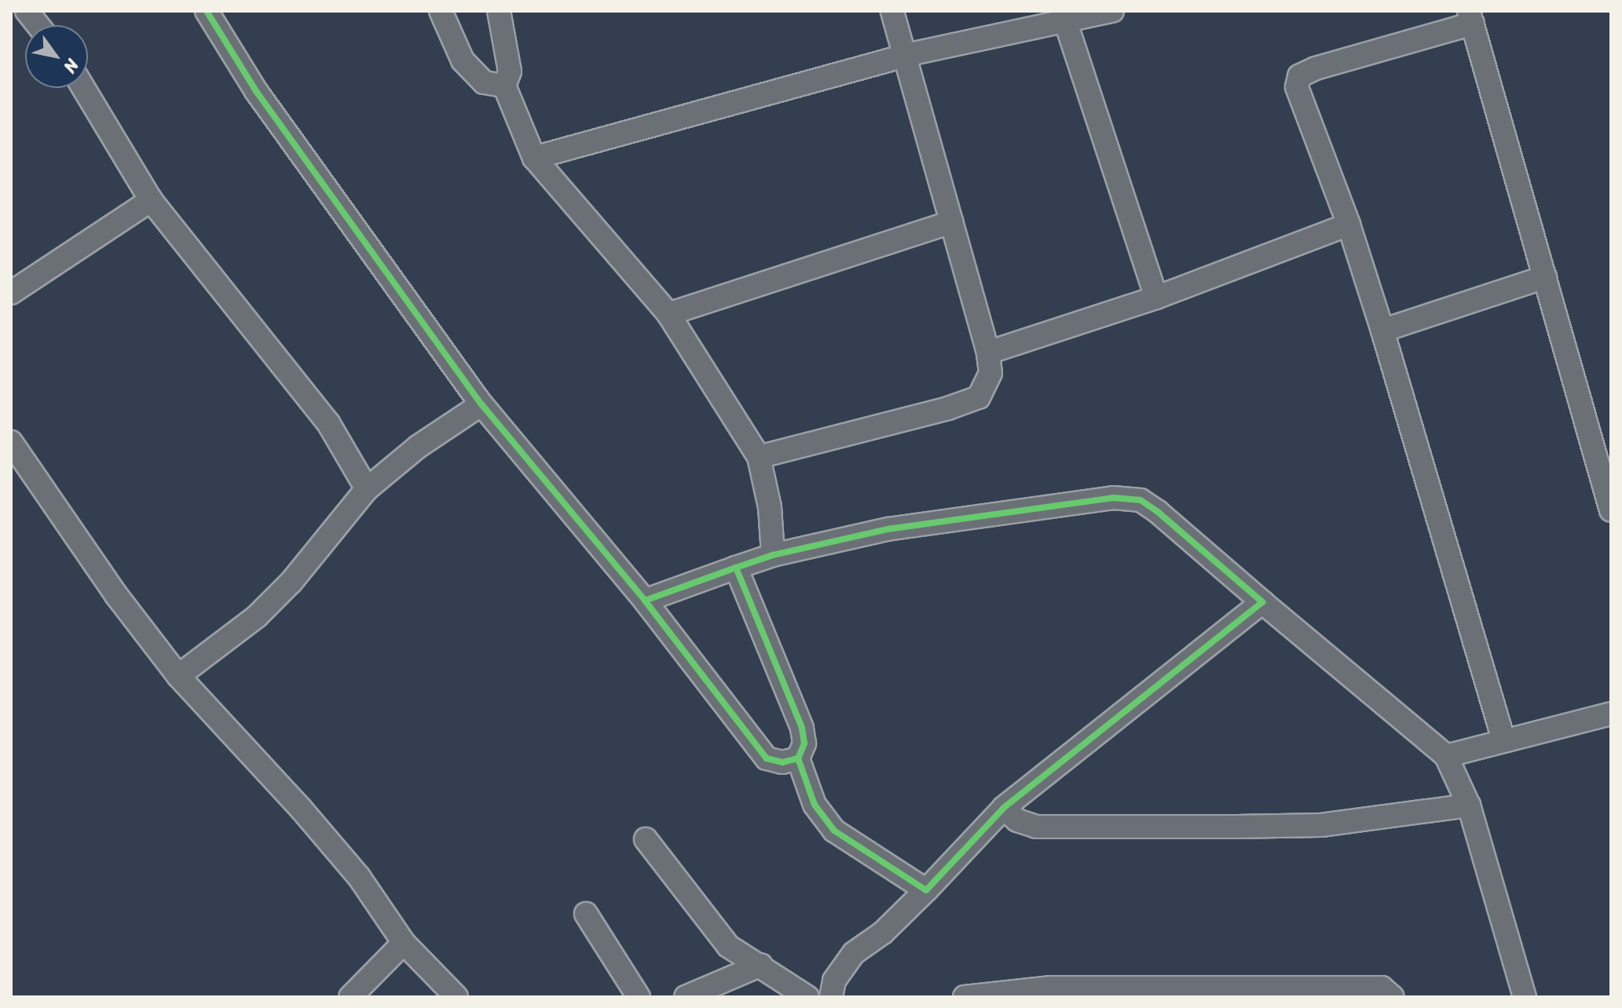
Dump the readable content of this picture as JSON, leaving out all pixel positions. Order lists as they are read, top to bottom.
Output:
{
  "north": "bottom right"
}
